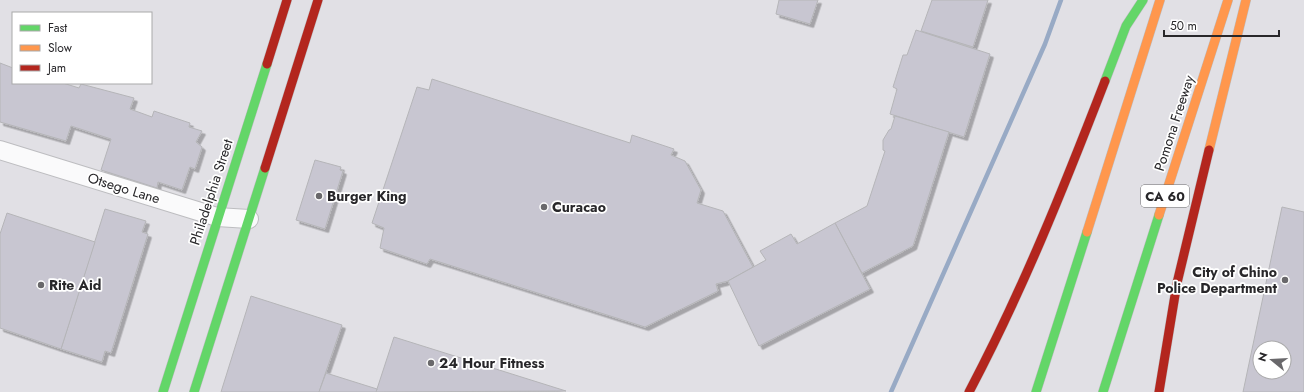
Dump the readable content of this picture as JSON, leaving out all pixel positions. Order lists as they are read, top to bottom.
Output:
{
  "streets": {
    "main road": ["Pomona Freeway", "Philadelphia Street", "CA 60"],
    "street": ["Otsego Lane"]
  },
  "crossings": [
    ["Otsego Lane", "Philadelphia Street"]
  ],
  "places": [
    "Burger King",
    "Curacao",
    "City of Chino Police Department",
    "Rite Aid",
    "24 Hour Fitness"
  ],
  "legend": ["Fast", "Slow", "Jam"],
  "scale_bar": "50 m",
  "north": "left"
}
